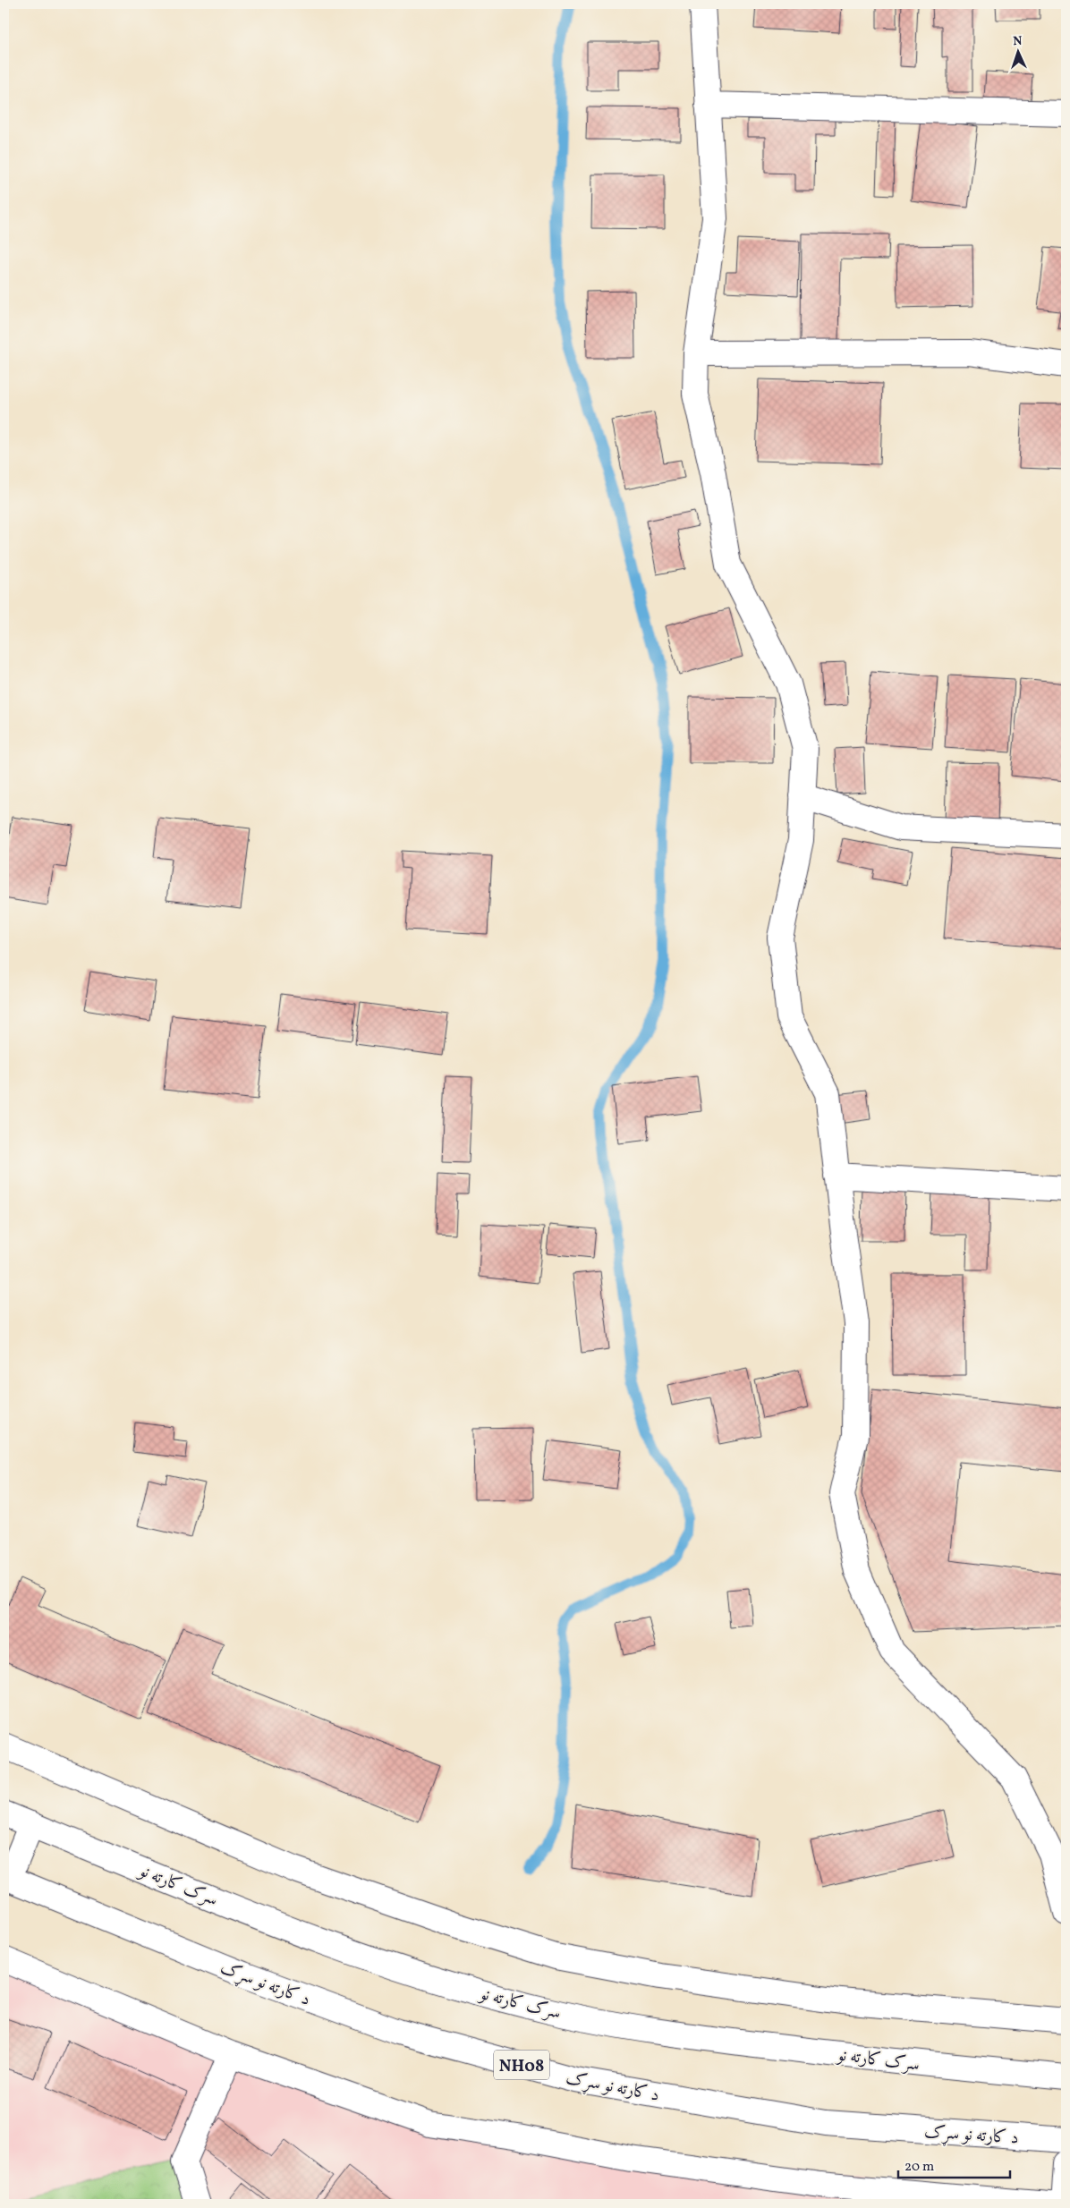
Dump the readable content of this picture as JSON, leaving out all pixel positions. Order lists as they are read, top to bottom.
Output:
{
  "streets": {
    "main road": ["سرک کارته نو", "د کارته نو سړک", "NH08"]
  },
  "scale_bar": "20 m",
  "north": "top"
}
